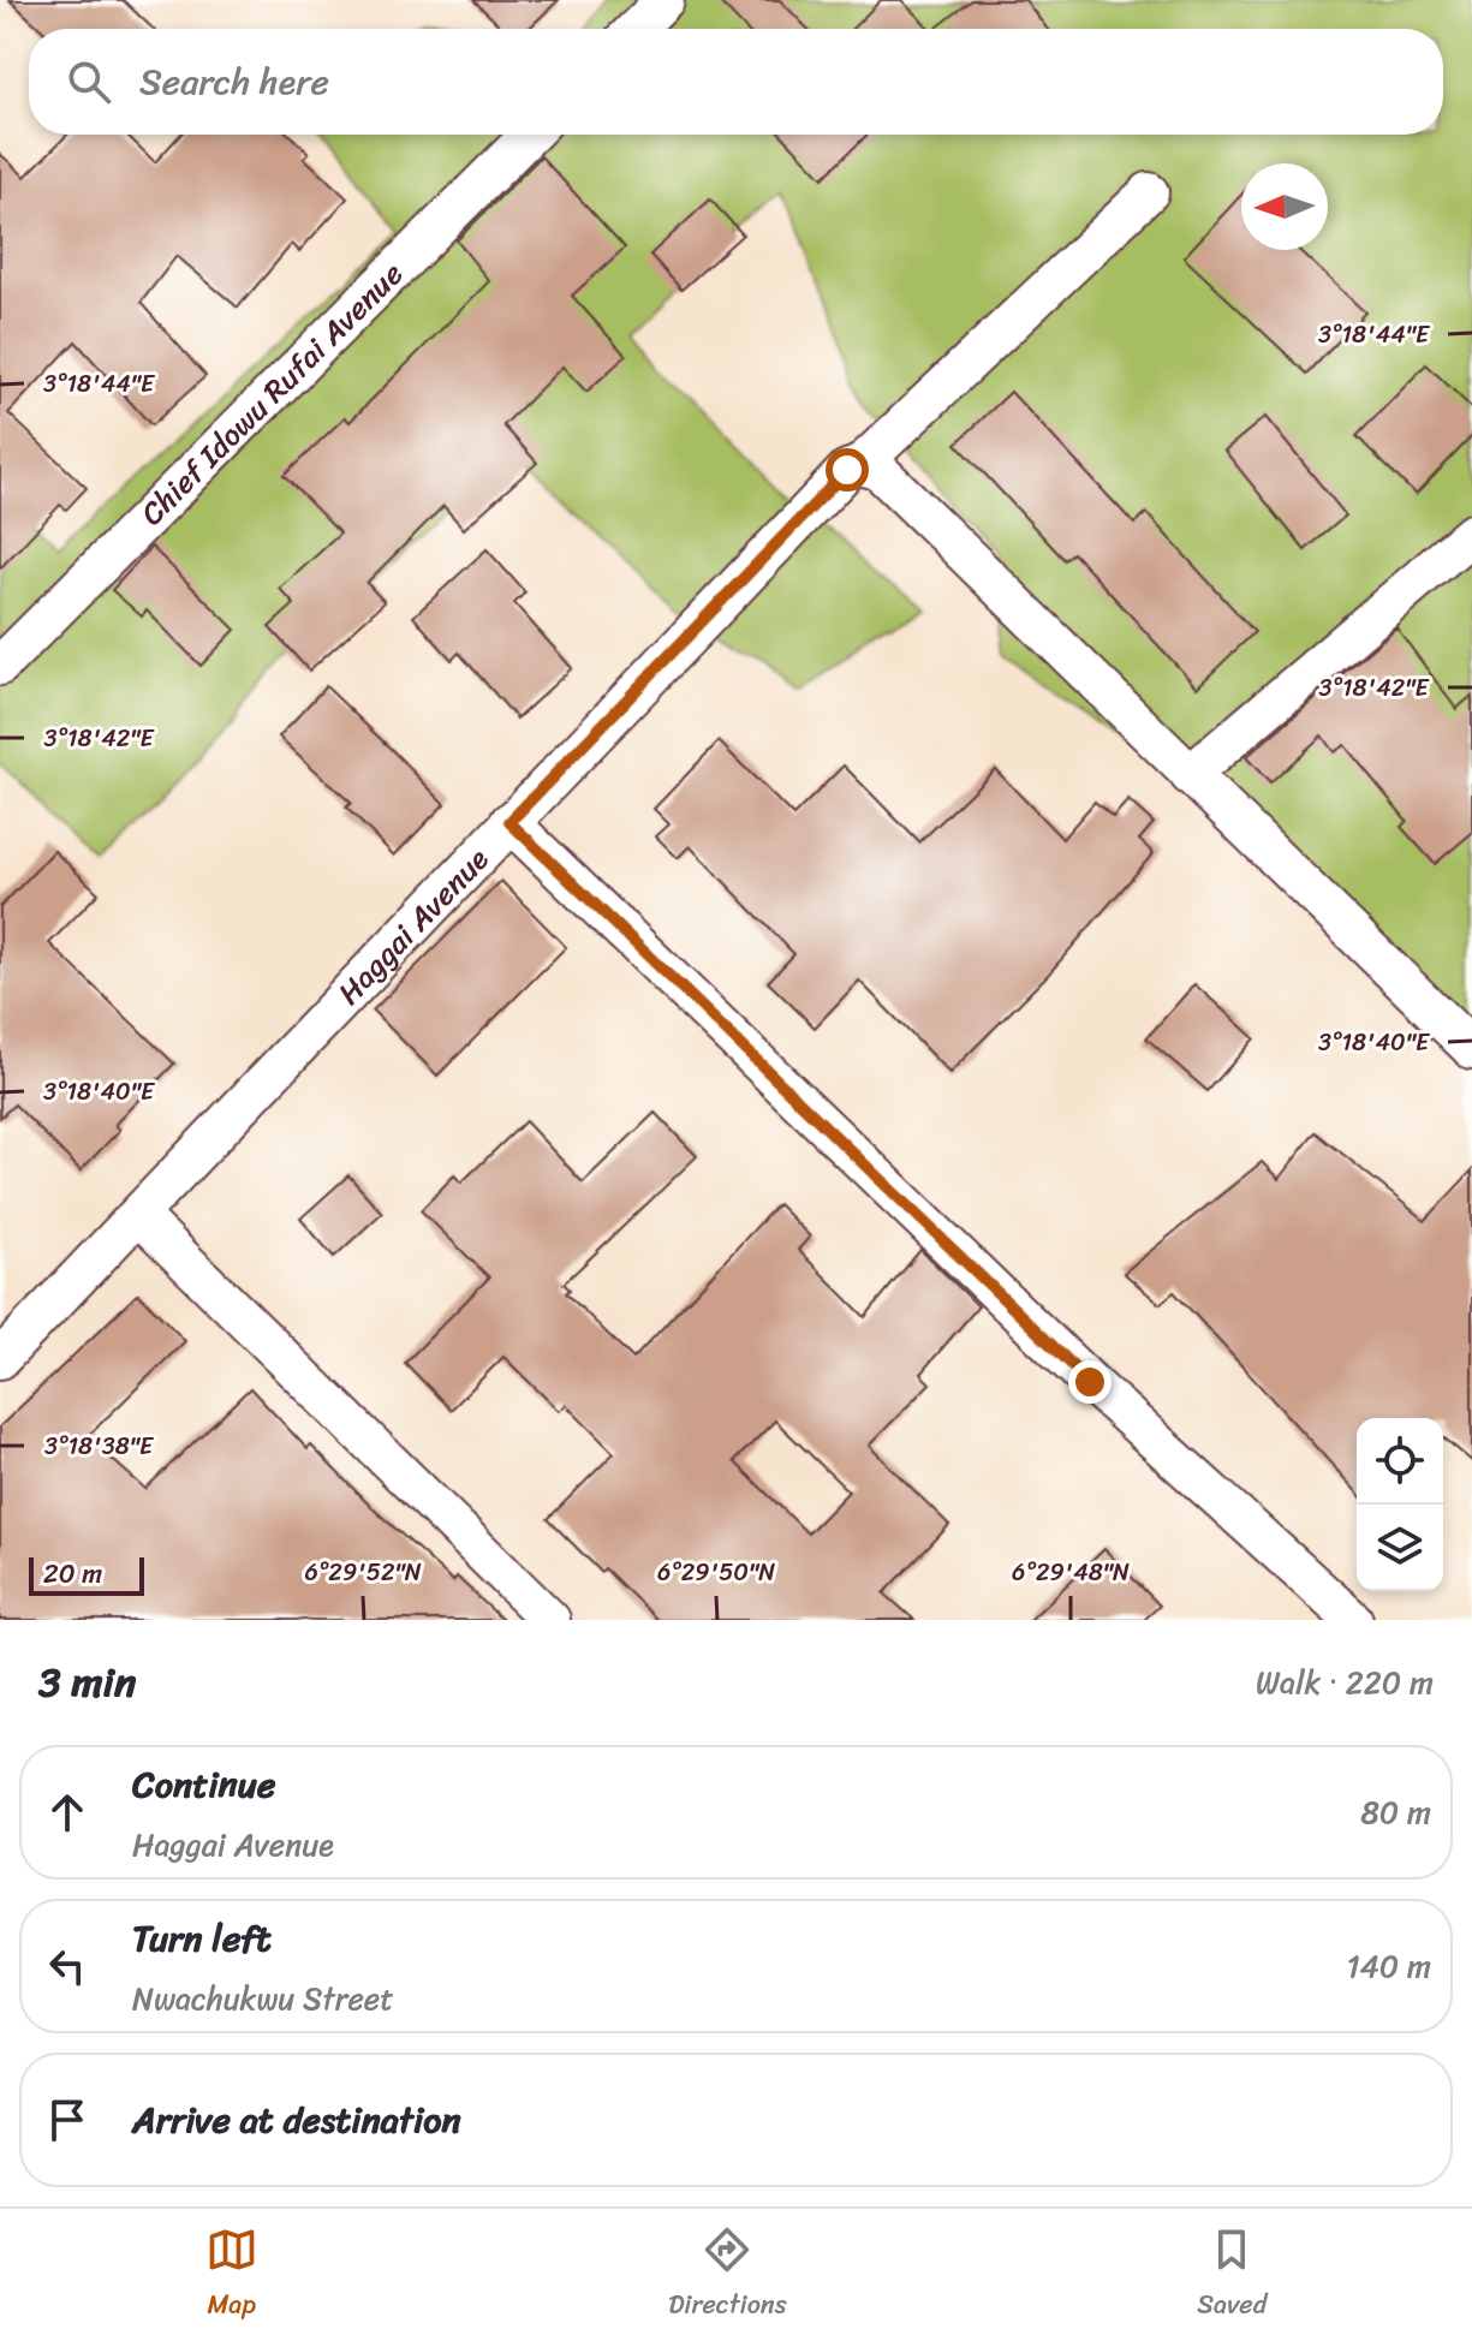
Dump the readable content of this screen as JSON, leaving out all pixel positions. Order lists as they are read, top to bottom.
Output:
{
  "streets": {
    "street": ["Chief Idowu Rufai Avenue", "Haggai Avenue"]
  },
  "scale_bar": "20 m",
  "north": "left",
  "page": {
    "search": "Search here",
    "scale": "20 m",
    "heading": ["3 min", "Walk · 220 m"],
    "list": [
      ["Continue", "Haggai Avenue", "80 m"],
      ["Turn left", "Nwachukwu Street", "140 m"],
      "Arrive at destination"
    ],
    "nav": ["Map", "Directions", "Saved"]
  },
  "coordinates": [
    "3°18'44\"E",
    "3°18'42\"E",
    "3°18'40\"E",
    "3°18'38\"E",
    "6°29'52\"N",
    "6°29'50\"N",
    "6°29'48\"N"
  ]
}
